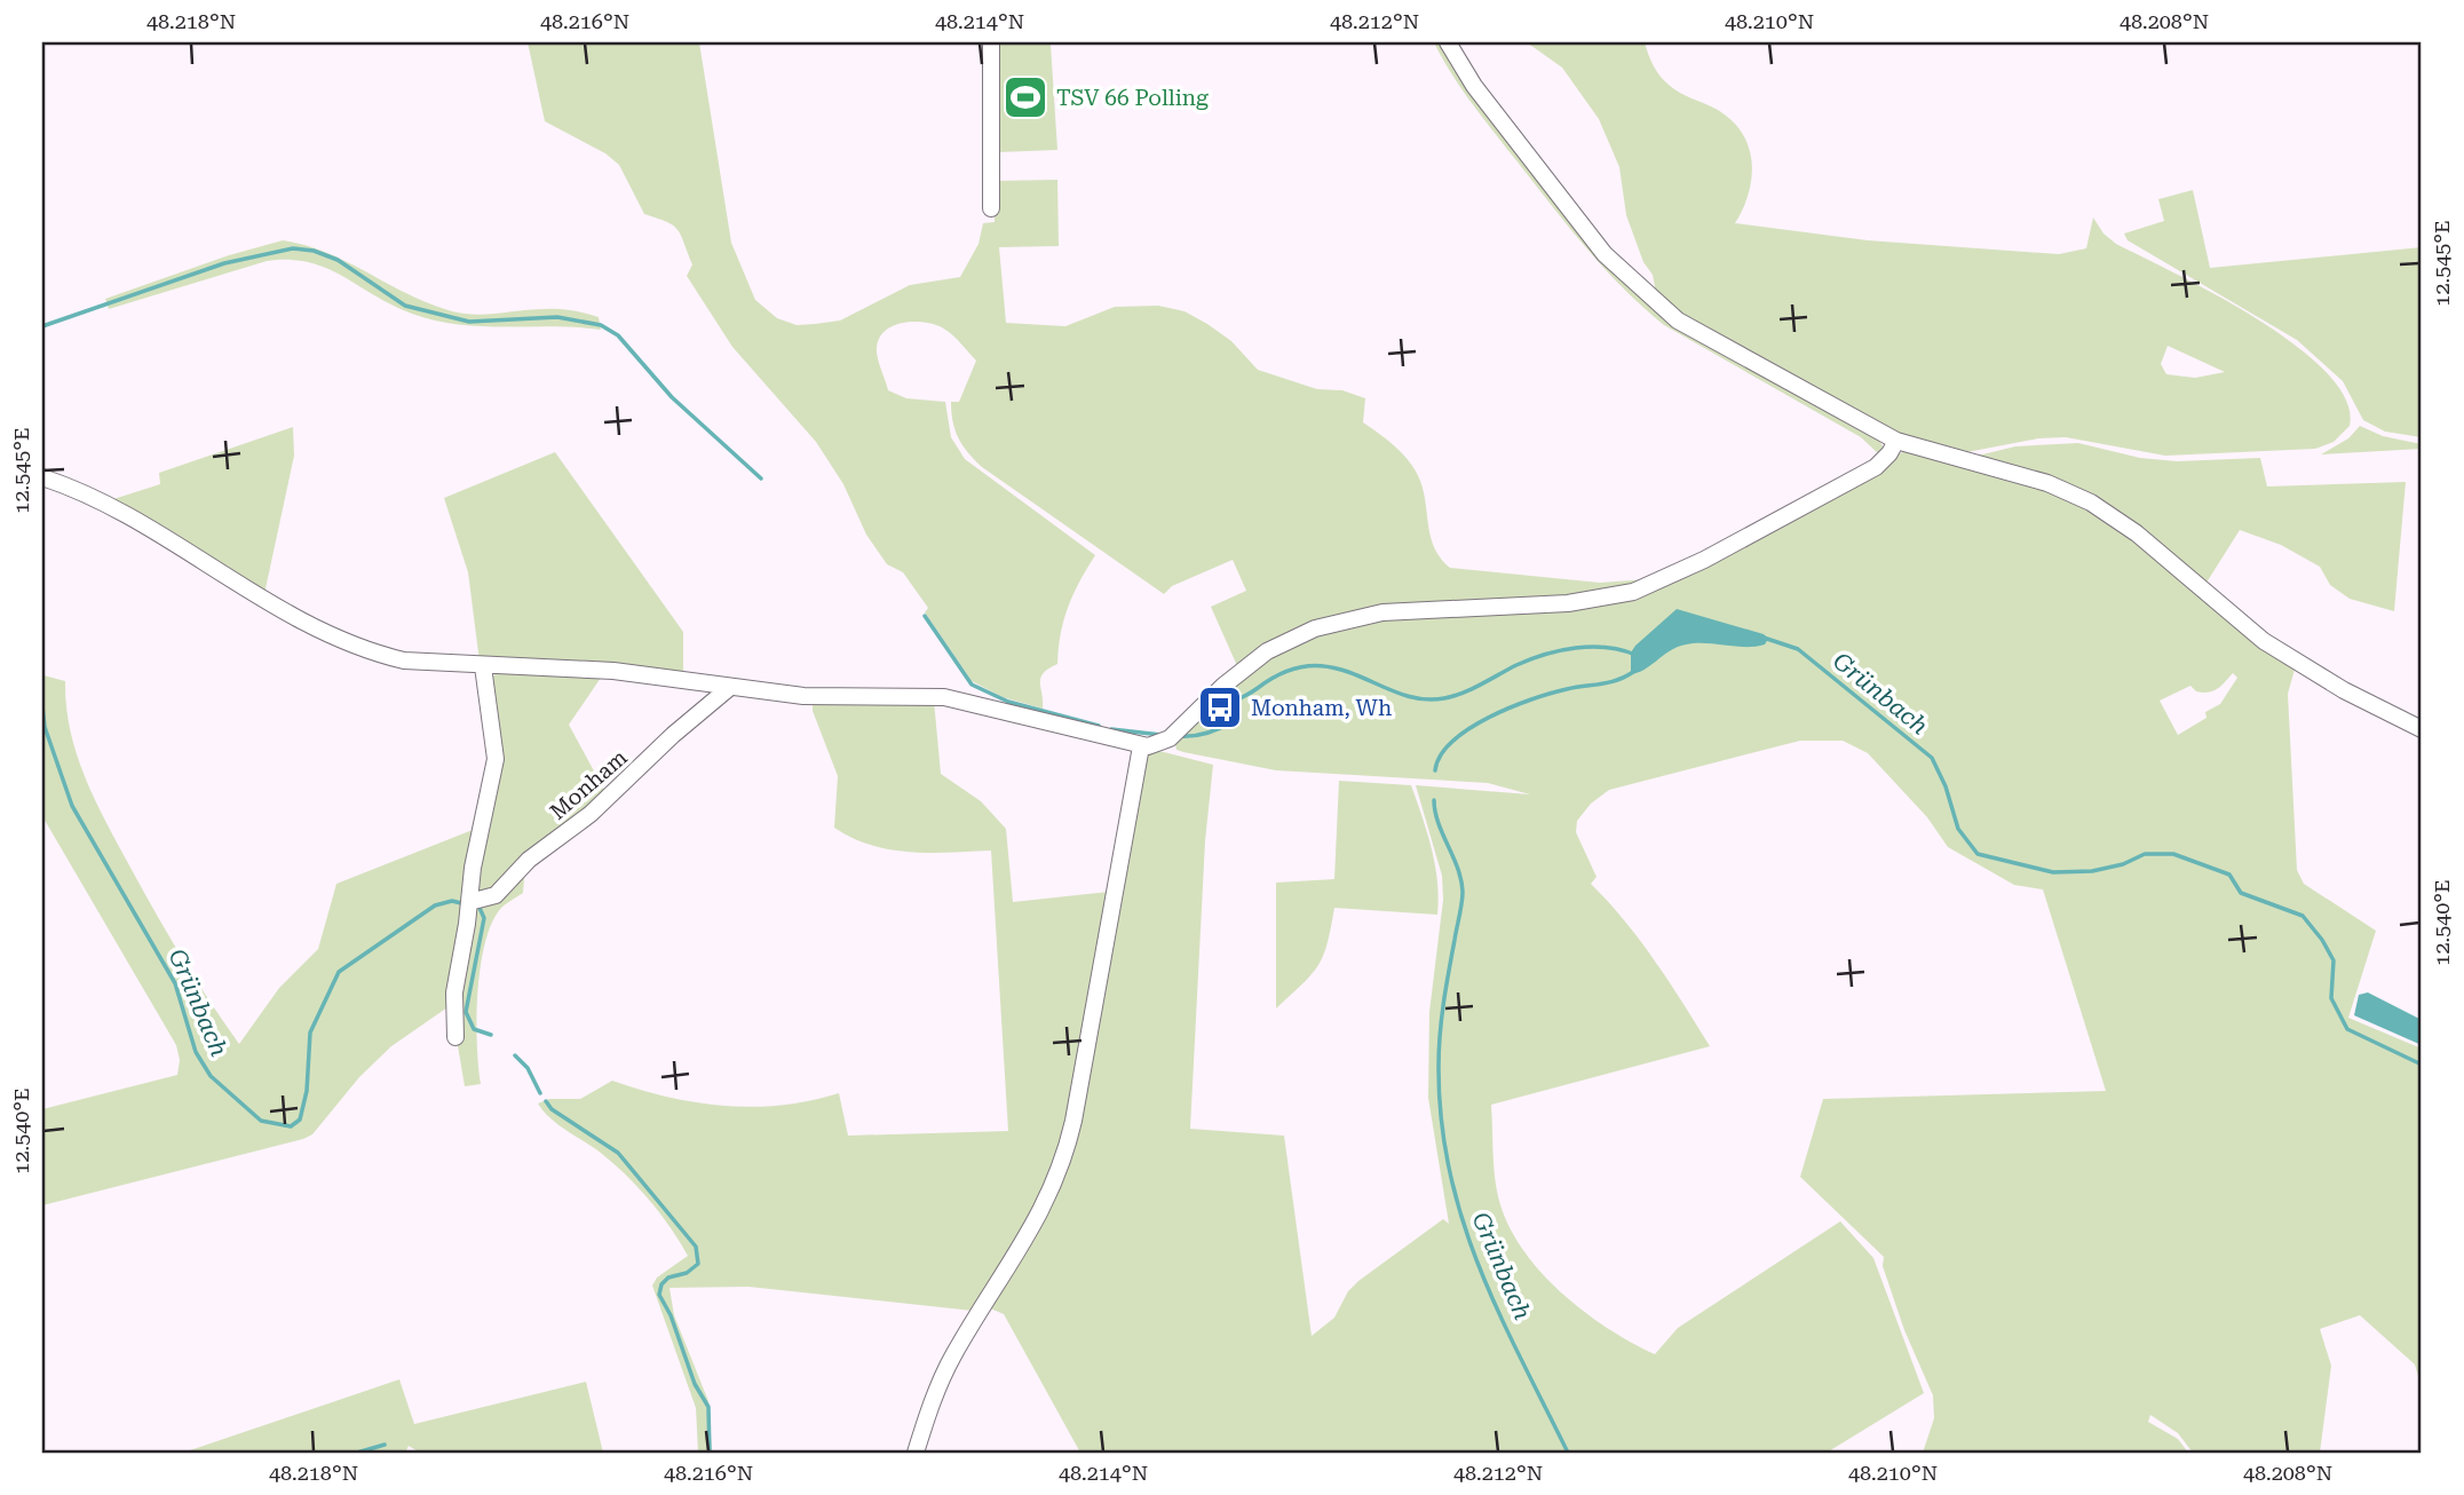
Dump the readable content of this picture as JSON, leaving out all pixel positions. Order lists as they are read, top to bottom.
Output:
{
  "streets": {
    "street": ["Monham"]
  },
  "water": ["Grünbach"],
  "places": {
    "sports": ["TSV 66 Polling"],
    "bus stop": ["Monham, Wh"]
  },
  "coordinates": [
    "48.218°N",
    "48.216°N",
    "48.214°N",
    "48.212°N",
    "48.210°N",
    "48.208°N",
    "12.545°E",
    "12.540°E"
  ]
}
